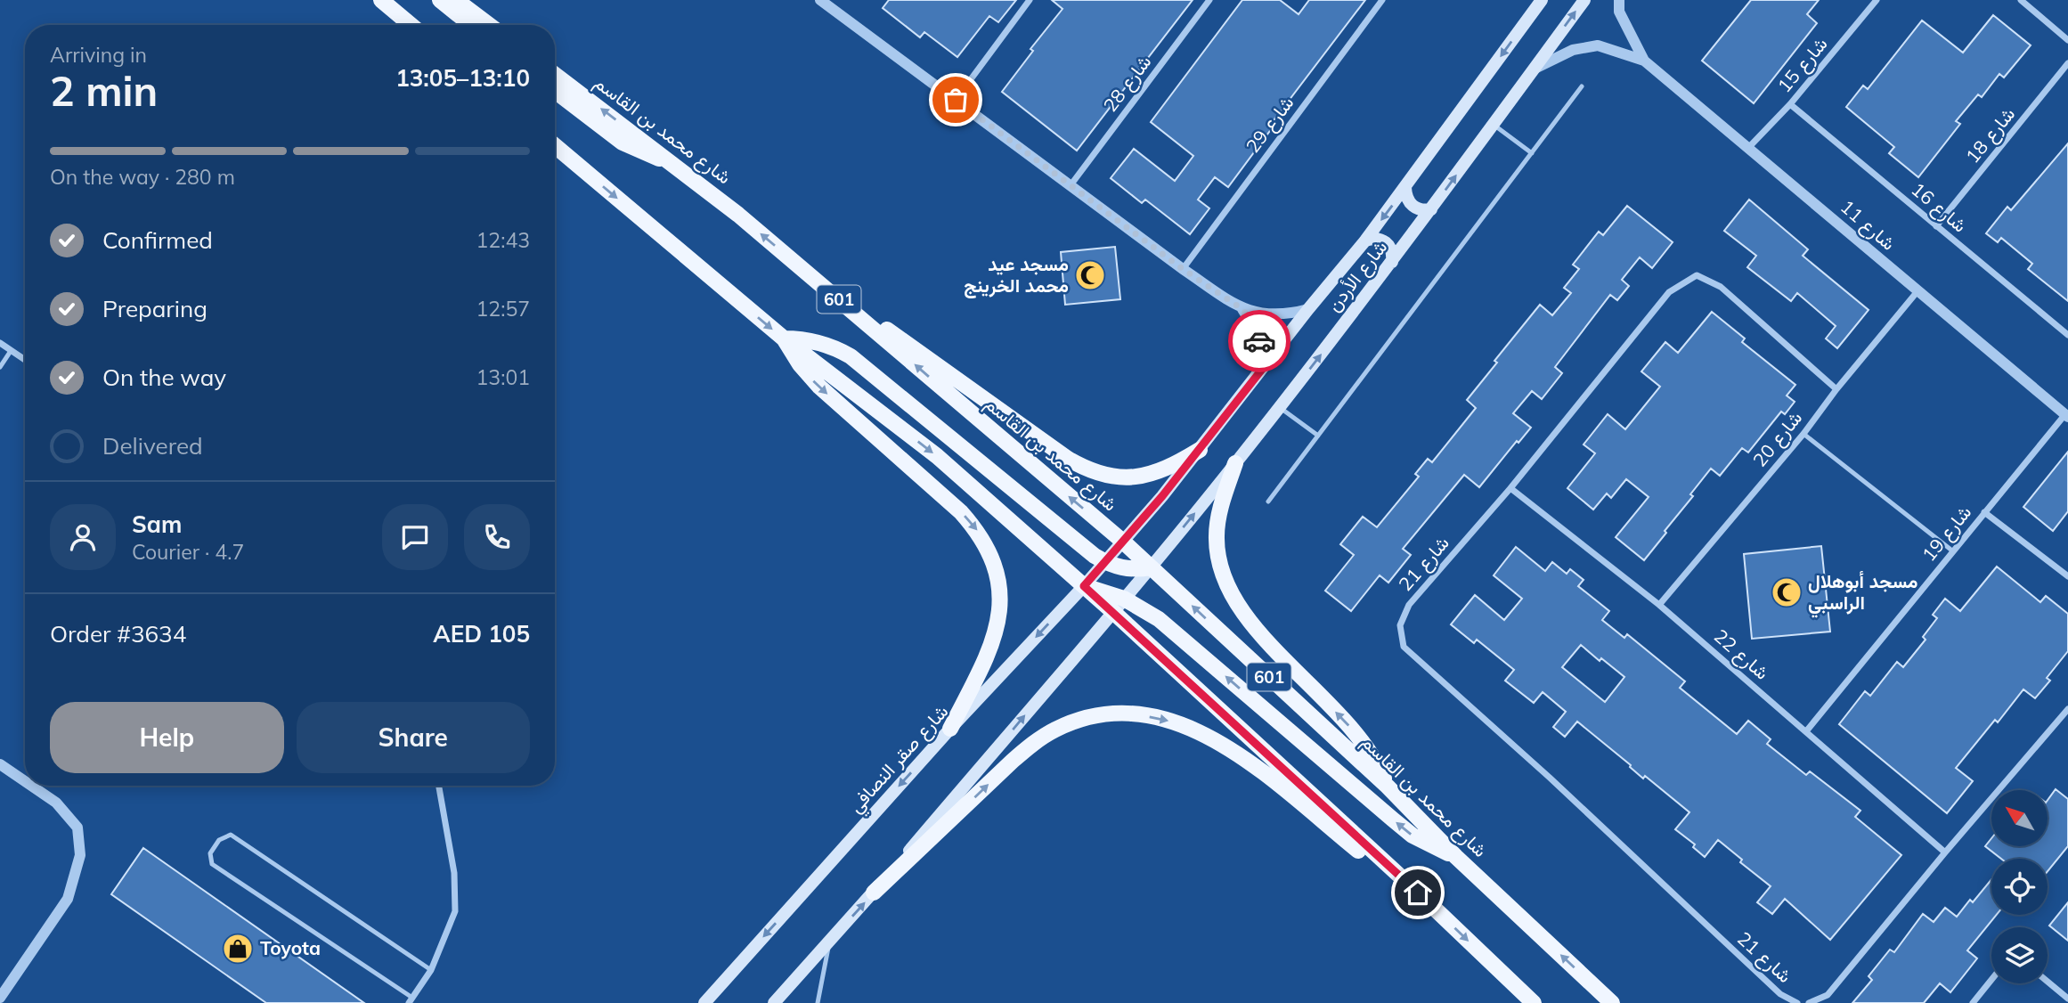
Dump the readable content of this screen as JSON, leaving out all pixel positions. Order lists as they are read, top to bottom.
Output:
{
  "streets": {
    "main road": [
      "شارع محمد بن القاسم",
      "شارع الأردن",
      "601",
      "شارع صقر النصافي"
    ],
    "street": [
      "شارع 15",
      "شارع 28",
      "شارع 29",
      "شارع 18",
      "شارع 16",
      "شارع 11",
      "شارع 20",
      "شارع 19",
      "شارع 21",
      "شارع 22"
    ]
  },
  "crossings": [
    ["شارع 15", "شارع 16"],
    ["شارع 15", "شارع 11"],
    ["شارع محمد بن القاسم", "شارع الأردن"],
    ["شارع محمد بن القاسم", "شارع صقر النصافي"],
    ["شارع 18", "شارع 16"],
    ["شارع 11", "شارع الأردن"],
    ["شارع 11", "شارع 20"],
    ["شارع 11", "شارع 19"],
    ["شارع الأردن", "شارع صقر النصافي"],
    ["شارع 20", "شارع 21"],
    ["شارع 20", "شارع 22"],
    ["شارع 19", "شارع 22"],
    ["شارع 21", "شارع 22"]
  ],
  "places": {
    "mosque": ["مسجد عيد محمد الخرينج", "مسجد أبوهلال الراسبي"],
    "shop": ["Toyota"]
  },
  "north": "top left",
  "page": {
    "heading": ["2 min", "Arriving in", "13:05–13:10"],
    "panel": [
      "Sam",
      "Courier · 4.7",
      "Order #3634",
      "AED 105"
    ],
    "bar": "On the way · 280 m",
    "list": [
      ["Confirmed", "12:43"],
      ["Preparing", "12:57"],
      ["On the way", "13:01"],
      "Delivered"
    ],
    "buttons": ["Help", "Share"]
  }
}
